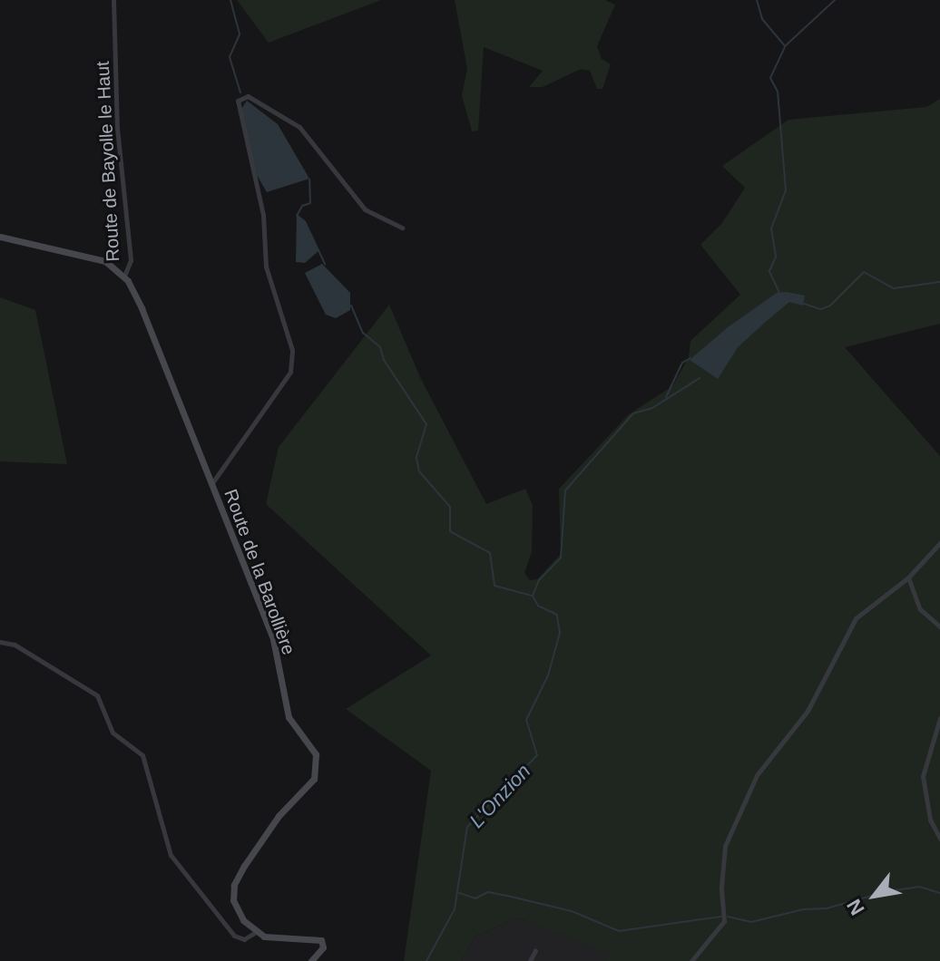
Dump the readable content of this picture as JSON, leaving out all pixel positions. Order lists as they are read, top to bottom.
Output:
{
  "streets": {
    "main road": ["Route de la Barollière"],
    "street": ["Route de Bayolle le Haut"]
  },
  "crossings": [
    ["Route de Bayolle le Haut", "Route de la Barollière"]
  ],
  "water": ["L'Onzion"],
  "north": "bottom left"
}
